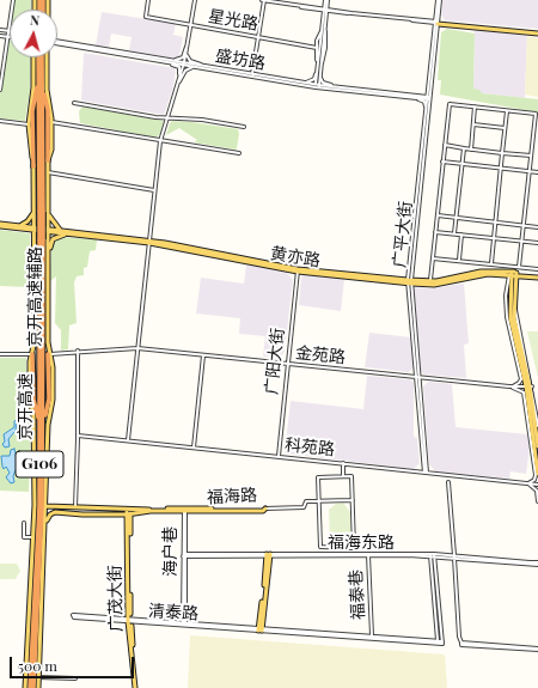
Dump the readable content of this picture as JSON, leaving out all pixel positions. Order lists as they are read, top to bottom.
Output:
{
  "streets": {
    "highway": ["京开高速", "G106"],
    "main road": [
      "黄亦路",
      "京开高速辅路",
      "福海路",
      "广茂大街"
    ],
    "street": [
      "星光路",
      "盛坊路",
      "广平大街",
      "金苑路",
      "广阳大街",
      "科苑路",
      "福海东路",
      "海户巷",
      "福泰巷",
      "清泰路"
    ]
  },
  "crossings": [
    ["盛坊路", "广平大街"],
    ["广平大街", "黄亦路"],
    ["广平大街", "金苑路"],
    ["广平大街", "科苑路"],
    ["黄亦路", "京开高速辅路"],
    ["黄亦路", "广阳大街"],
    ["京开高速辅路", "金苑路"],
    ["京开高速辅路", "京开高速"],
    ["京开高速辅路", "G106"],
    ["京开高速辅路", "福海路"],
    ["金苑路", "广阳大街"],
    ["广阳大街", "科苑路"],
    ["京开高速", "G106"],
    ["福海路", "海户巷"],
    ["福海路", "广茂大街"],
    ["福海东路", "海户巷"],
    ["福海东路", "福泰巷"],
    ["海户巷", "清泰路"],
    ["福泰巷", "清泰路"],
    ["广茂大街", "清泰路"]
  ],
  "scale_bar": "500 m",
  "north": "top"
}
